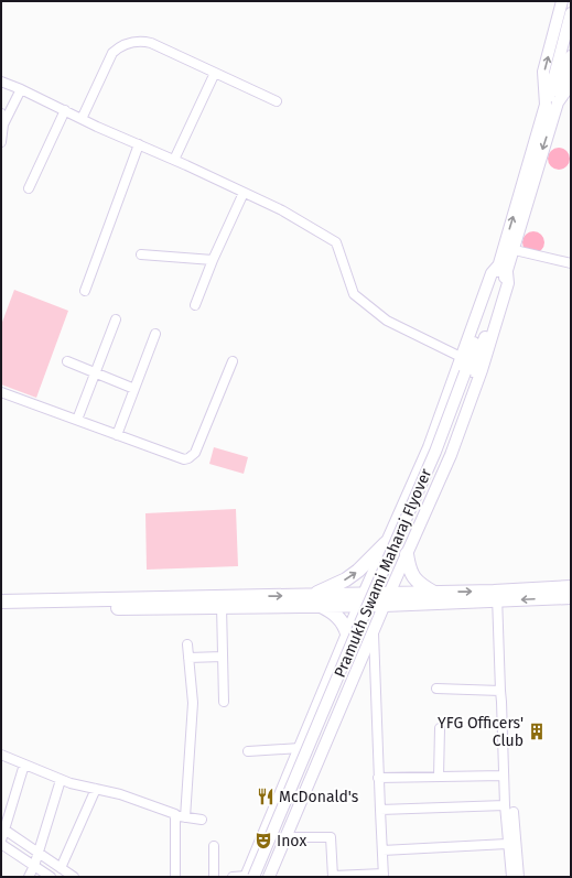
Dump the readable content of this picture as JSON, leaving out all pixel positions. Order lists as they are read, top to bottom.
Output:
{
  "streets": {
    "main road": ["Pramukh Swami Maharaj Flyover"]
  },
  "places": {
    "building": ["YFG Officers' Club"],
    "restaurant": ["McDonald's"],
    "theatre": ["Inox"]
  }
}
